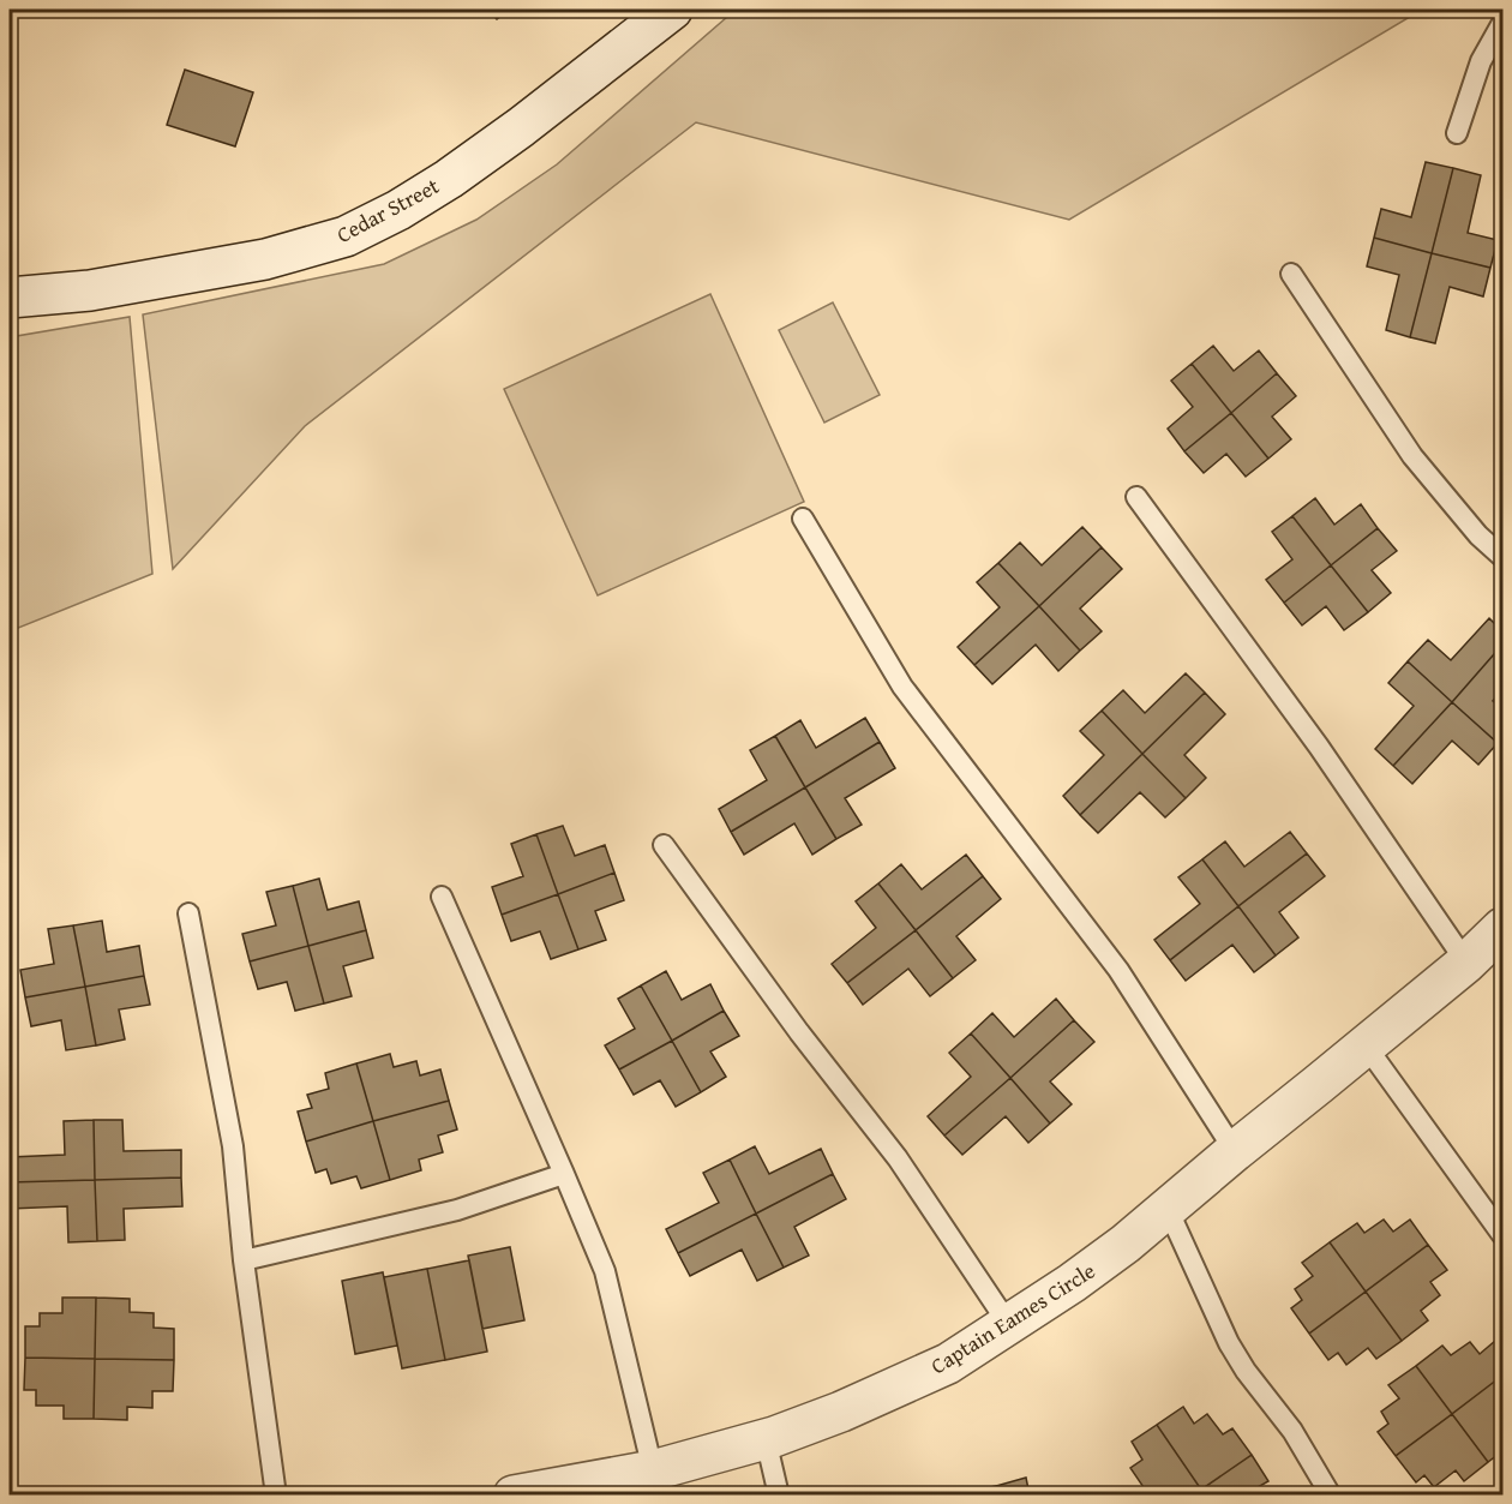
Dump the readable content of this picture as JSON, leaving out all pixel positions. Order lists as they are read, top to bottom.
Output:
{
  "streets": {
    "street": ["Cedar Street", "Captain Eames Circle"]
  }
}
